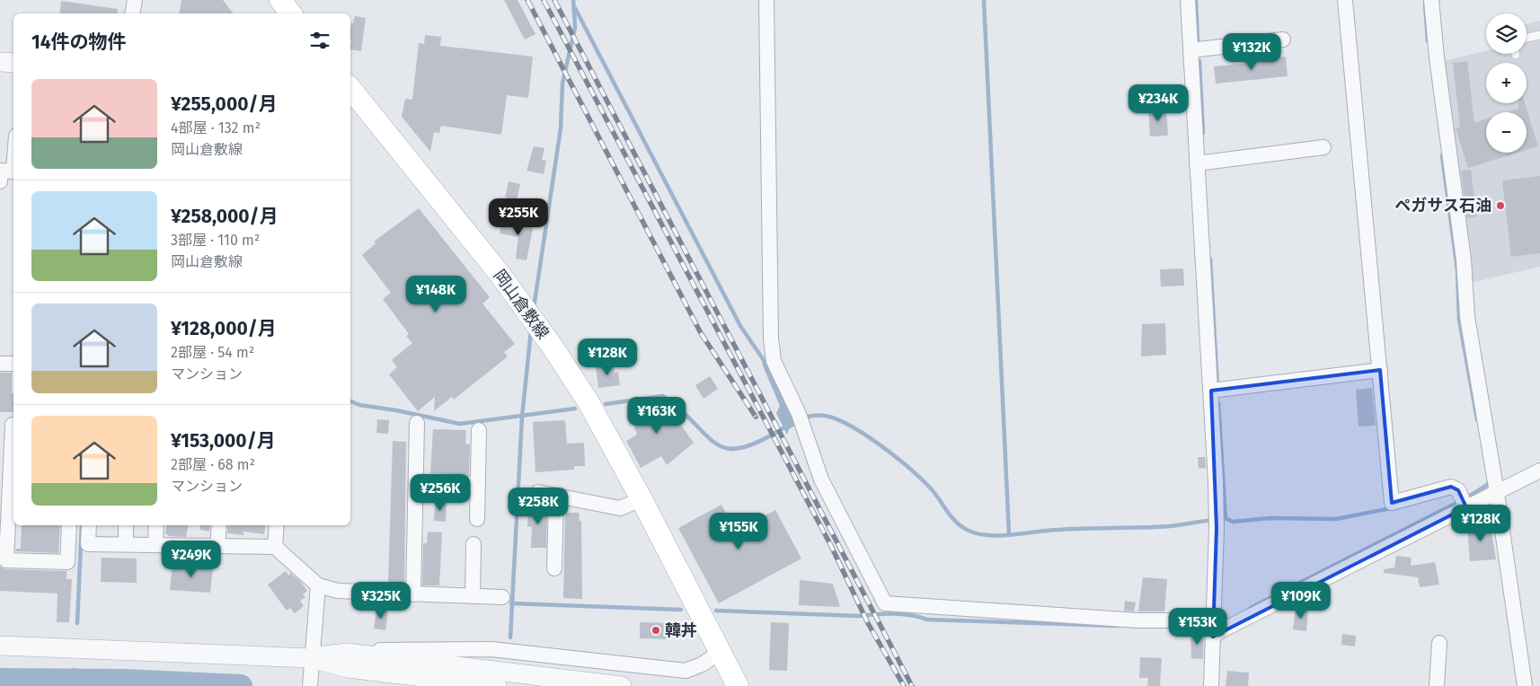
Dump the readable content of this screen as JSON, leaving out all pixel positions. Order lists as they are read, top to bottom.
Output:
{
  "streets": {
    "main road": ["岡山倉敷線"]
  },
  "places": ["ペガサス石油", "韓丼"],
  "page": {
    "map_buttons": ["+", "−"],
    "heading": "14件の物件",
    "price": [
      "¥132K",
      "¥234K",
      "¥255K",
      "¥148K",
      "¥128K",
      "¥163K",
      "¥256K",
      "¥258K",
      "¥128K",
      "¥155K",
      "¥249K",
      "¥325K",
      "¥109K",
      "¥153K"
    ],
    "list": [
      {
        "name": "¥255,000/月",
        "note": "4部屋 · 132 m² · 岡山倉敷線"
      },
      {
        "name": "¥258,000/月",
        "note": "3部屋 · 110 m² · 岡山倉敷線"
      },
      {
        "name": "¥128,000/月",
        "note": "2部屋 · 54 m² · マンション"
      },
      {
        "name": "¥153,000/月",
        "note": "2部屋 · 68 m² · マンション"
      }
    ]
  }
}
